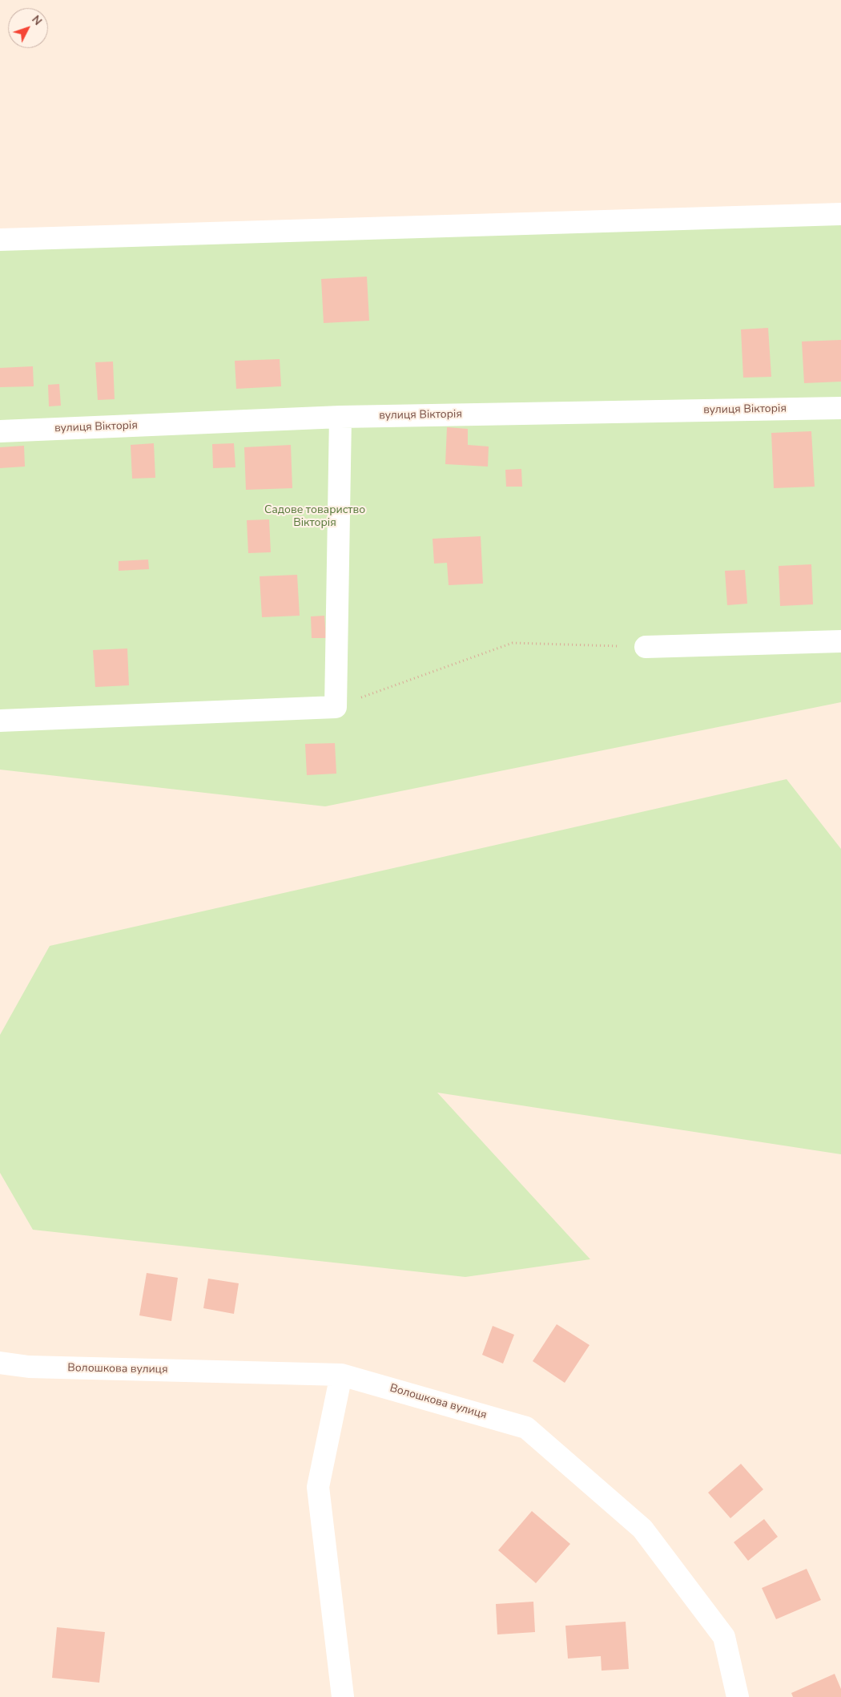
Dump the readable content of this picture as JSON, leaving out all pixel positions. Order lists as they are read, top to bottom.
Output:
{
  "streets": {
    "street": ["вулиця Вікторія", "Волошкова вулиця"]
  },
  "parks": ["Садове товариство Вікторія"],
  "north": "top right"
}
